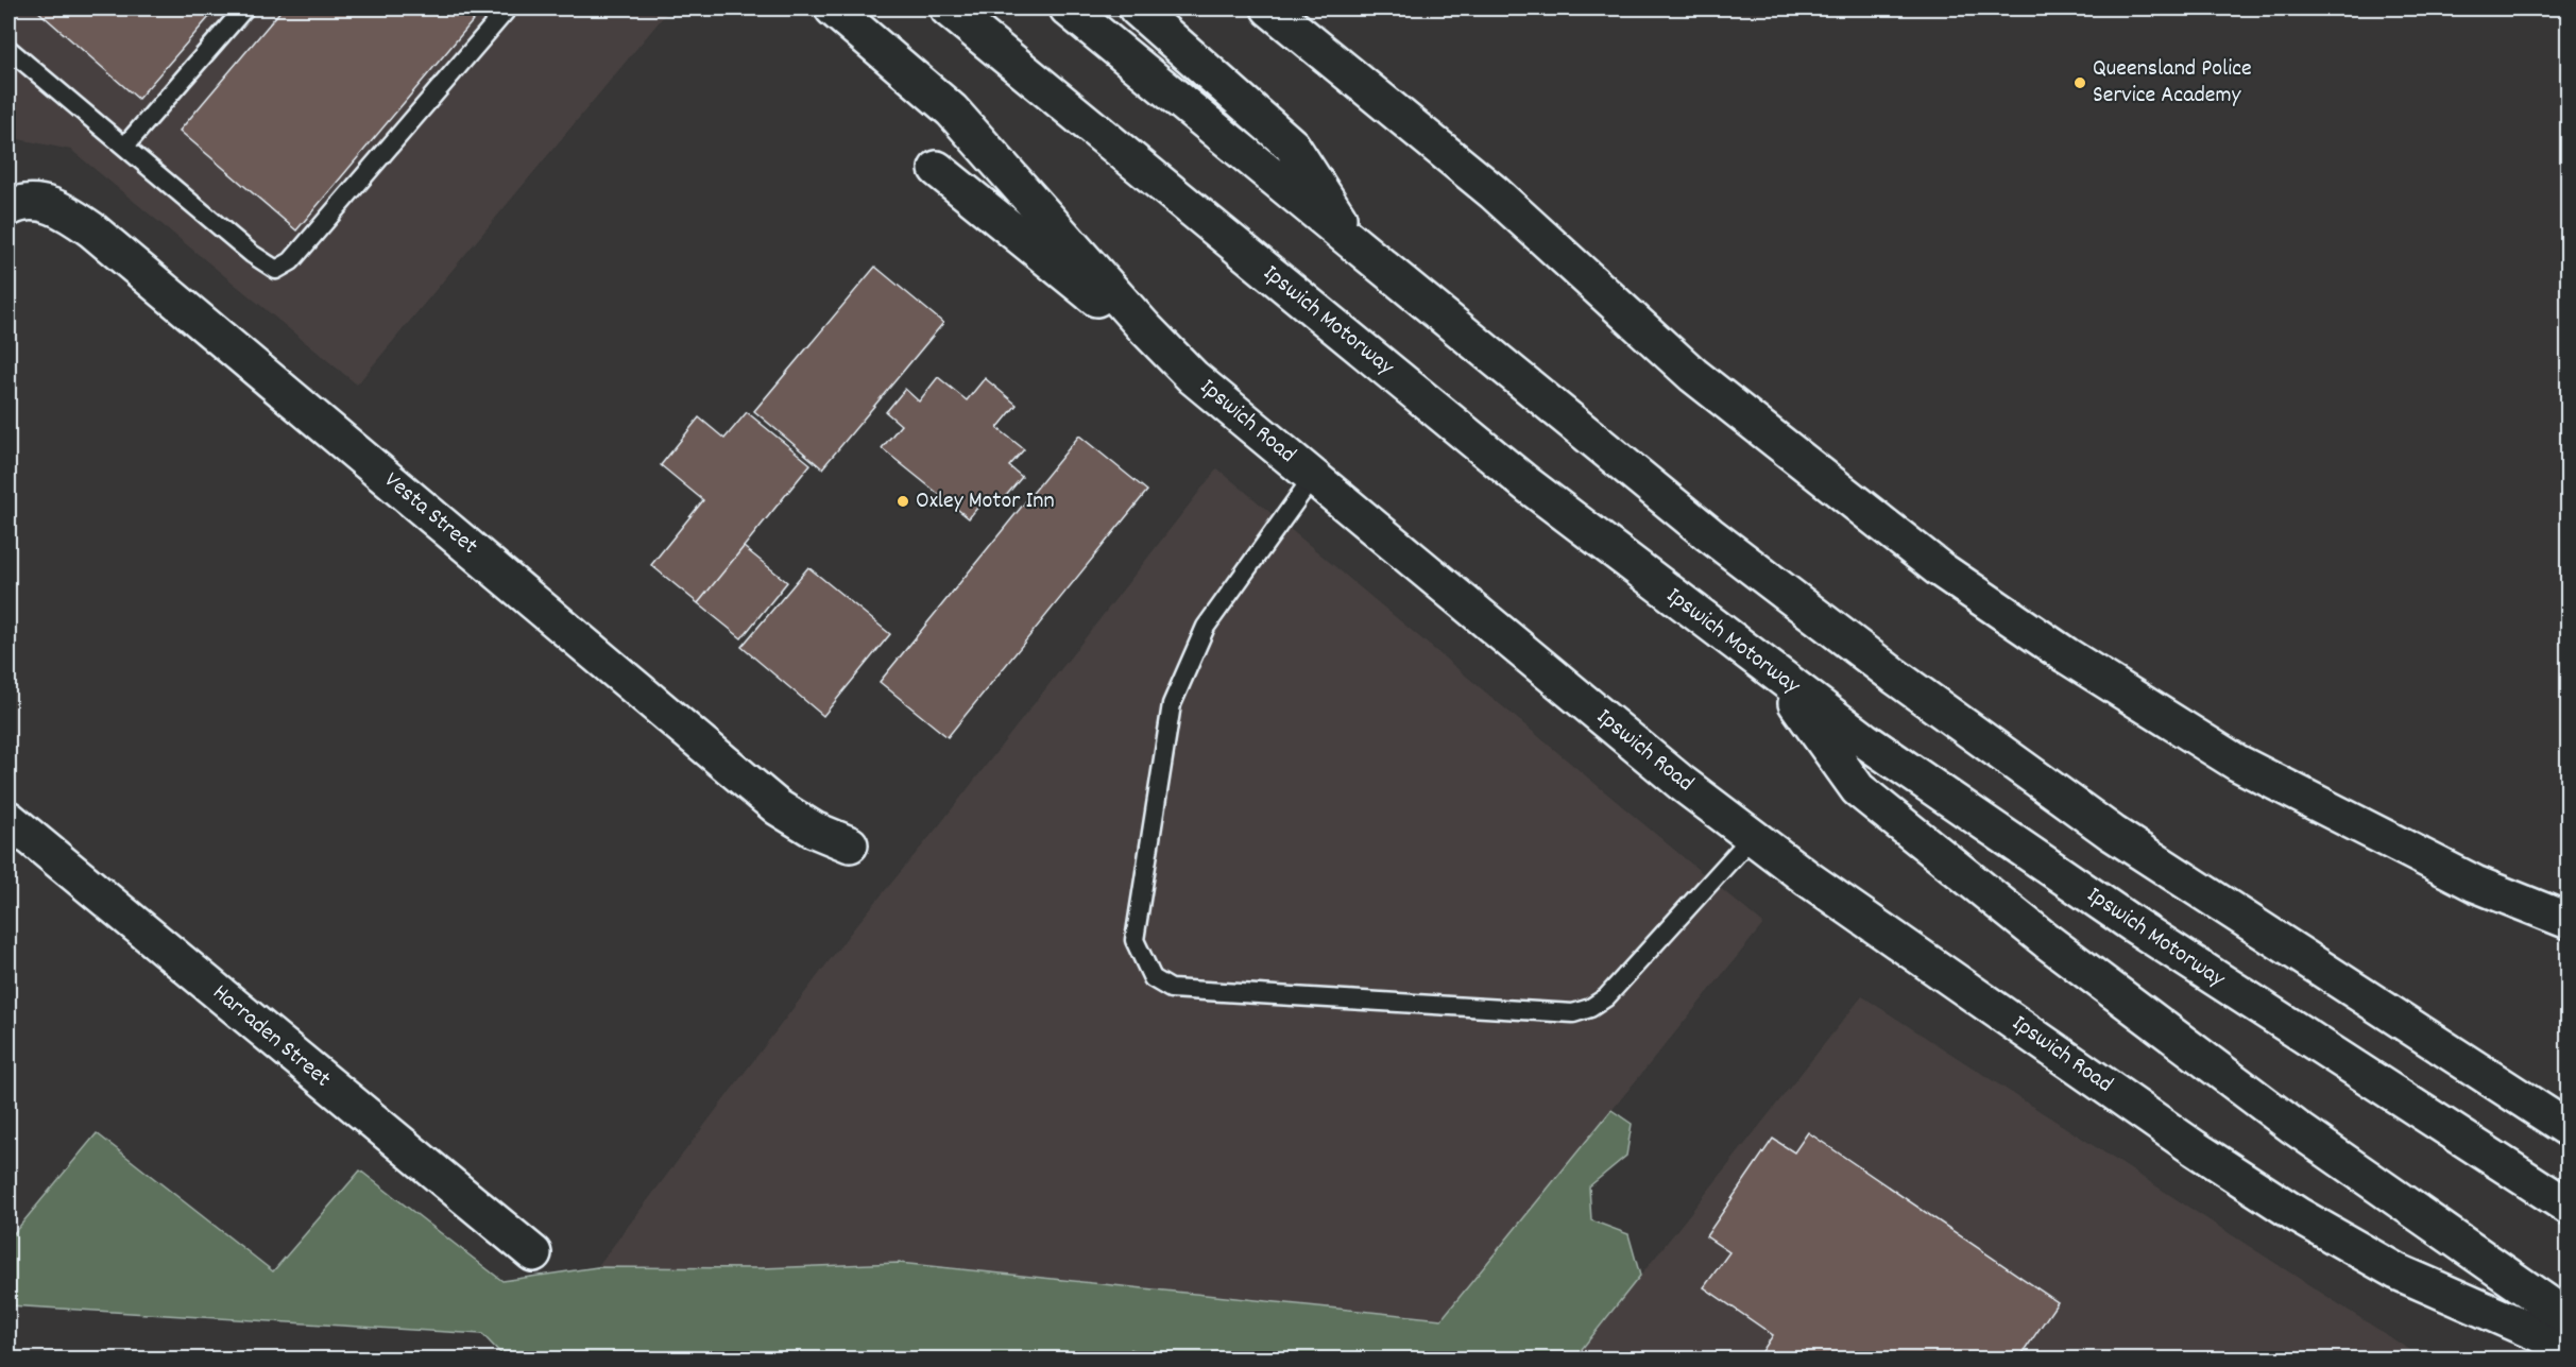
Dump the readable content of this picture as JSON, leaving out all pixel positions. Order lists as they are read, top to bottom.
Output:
{
  "streets": {
    "main road": [
      "Ipswich Motorway",
      "Ipswich Road",
      "Vesta Street",
      "Harraden Street"
    ]
  },
  "places": ["Queensland Police Service Academy", "Oxley Motor Inn"]
}
